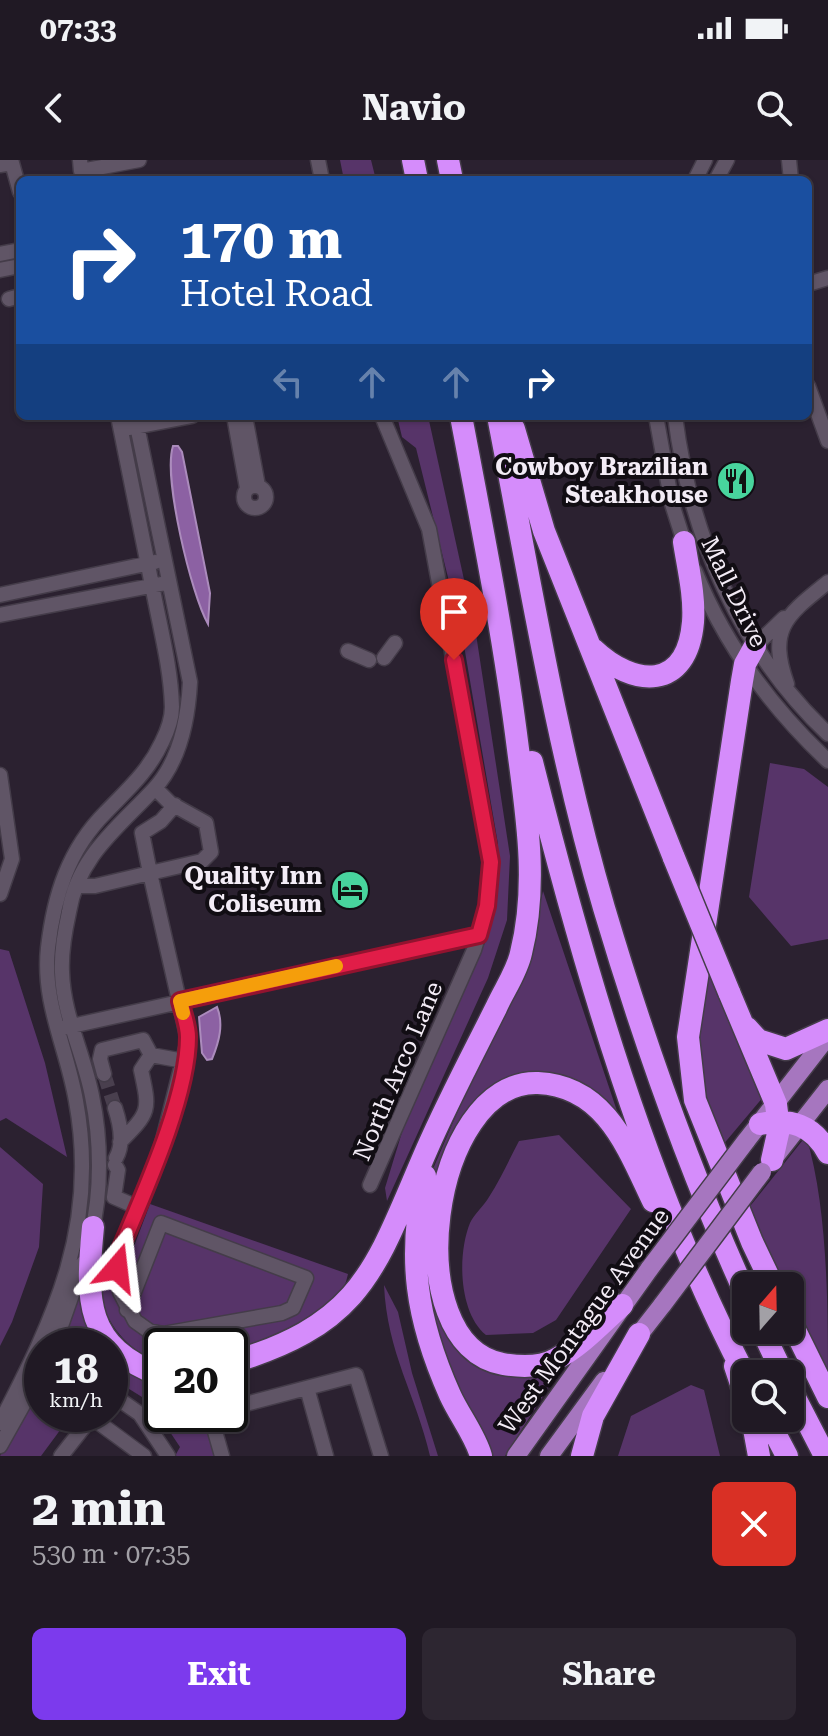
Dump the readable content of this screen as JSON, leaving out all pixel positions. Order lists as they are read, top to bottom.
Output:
{
  "streets": {
    "main road": ["West Montague Avenue"],
    "street": ["Mall Drive", "North Arco Lane"]
  },
  "places": {
    "restaurant": ["Cowboy Brazilian Steakhouse"],
    "hotel": ["Quality Inn Coliseum"]
  },
  "north": "top",
  "page": {
    "status": "07:33",
    "header": "Navio",
    "turn": ["170 m", "Hotel Road"],
    "speed": "18 km/h",
    "limit": "20",
    "heading": ["2 min", "530 m · 07:35"],
    "buttons": ["Exit", "Share"]
  }
}
